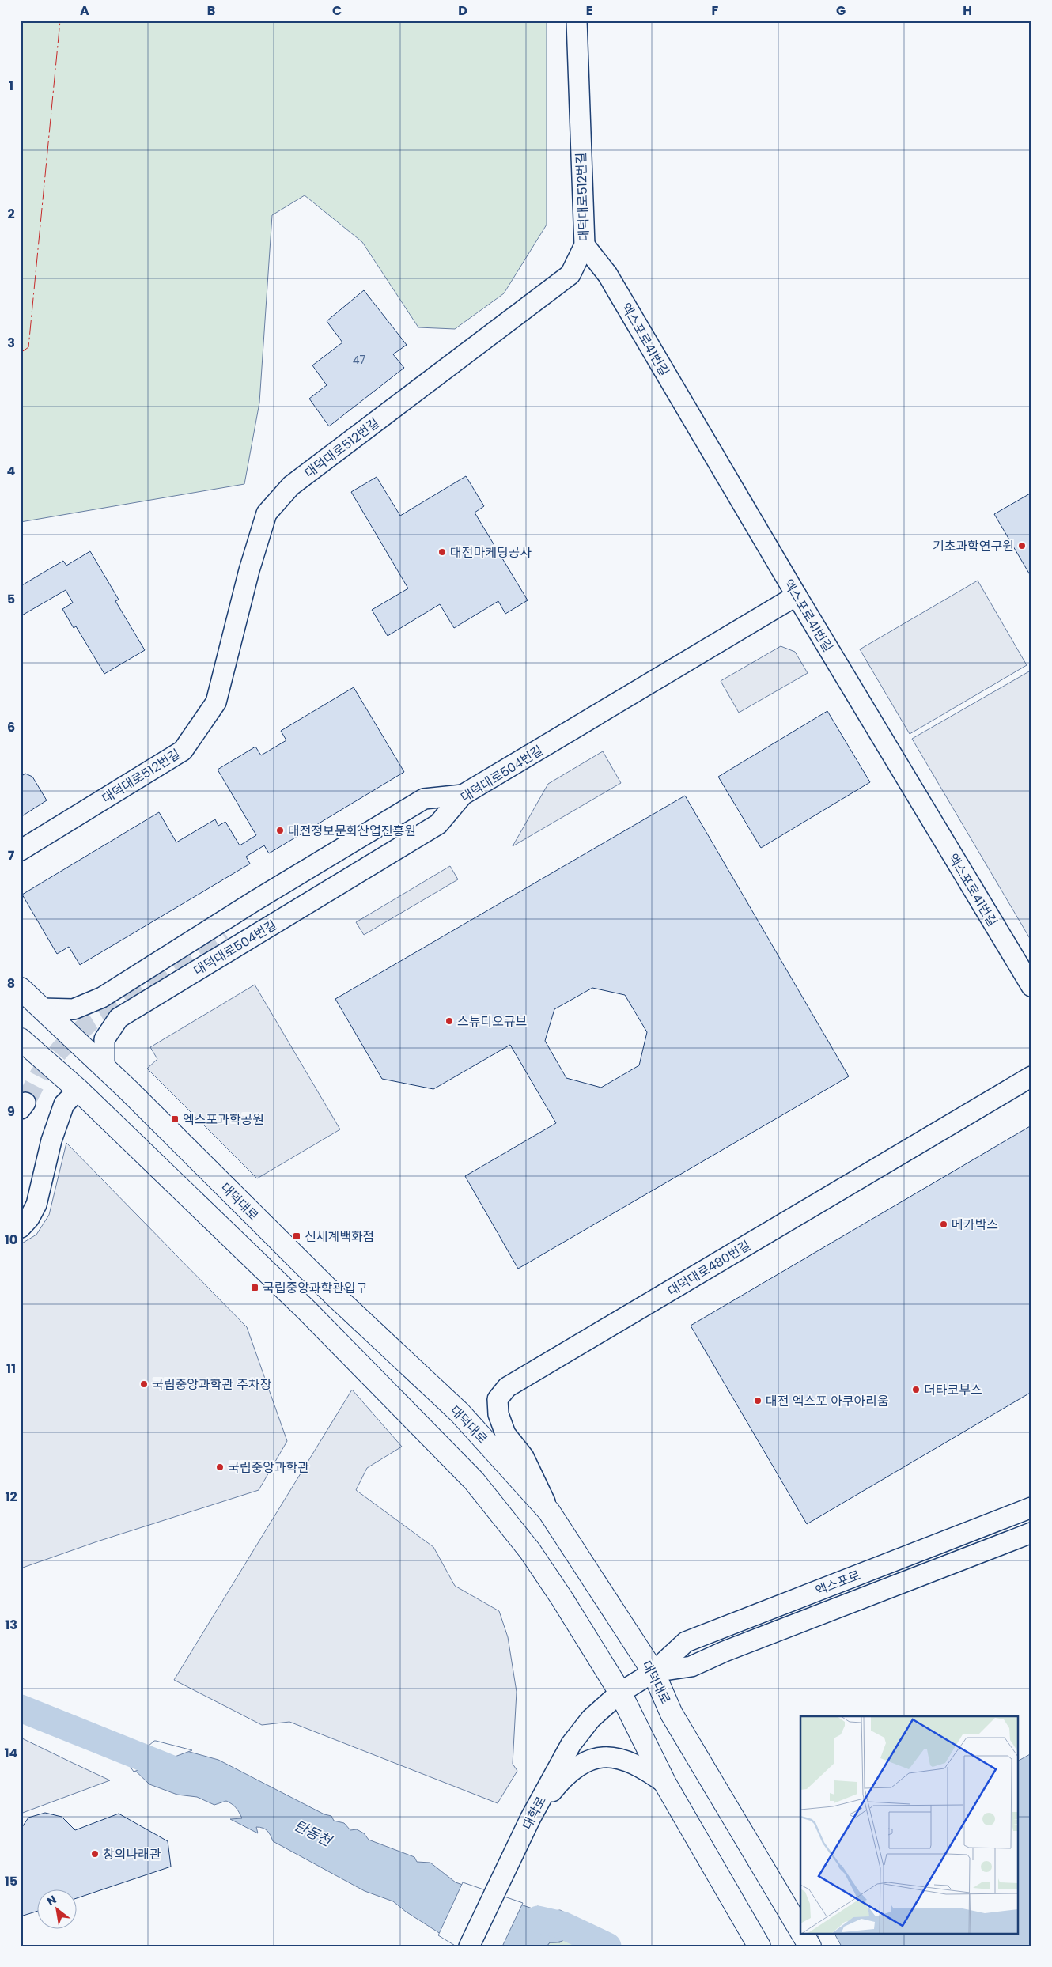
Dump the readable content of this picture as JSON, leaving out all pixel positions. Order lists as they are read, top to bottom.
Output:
{
  "streets": {
    "main road": ["대덕대로"],
    "street": [
      "대덕대로512번길",
      "엑스포로41번길",
      "대덕대로504번길",
      "대덕대로480번길",
      "엑스포로",
      "대학로"
    ]
  },
  "crossings": [
    ["대덕대로512번길", "엑스포로41번길"],
    ["엑스포로41번길", "대덕대로504번길"],
    ["대덕대로504번길", "대덕대로"],
    ["대덕대로", "대덕대로480번길"],
    ["대덕대로", "엑스포로"],
    ["엑스포로", "대학로"]
  ],
  "water": ["탄동천"],
  "places": {
    "other": [
      "기초과학연구원",
      "대전마케팅공사",
      "대전정보문화산업진흥원",
      "스튜디오큐브",
      "메가박스",
      "국립중앙과학관 주차장",
      "더타코부스",
      "대전 엑스포 아쿠아리움",
      "국립중앙과학관",
      "창의나래관"
    ],
    "transit": ["엑스포과학공원", "신세계백화점", "국립중앙과학관입구"]
  },
  "house_numbers": ["47"],
  "north": "top left",
  "grid": {
    "columns": [
      "A",
      "B",
      "C",
      "D",
      "E",
      "F",
      "G",
      "H"
    ],
    "rows": [
      "1",
      "2",
      "3",
      "4",
      "5",
      "6",
      "7",
      "8",
      "9",
      "10",
      "11",
      "12",
      "13",
      "14",
      "15"
    ]
  }
}
